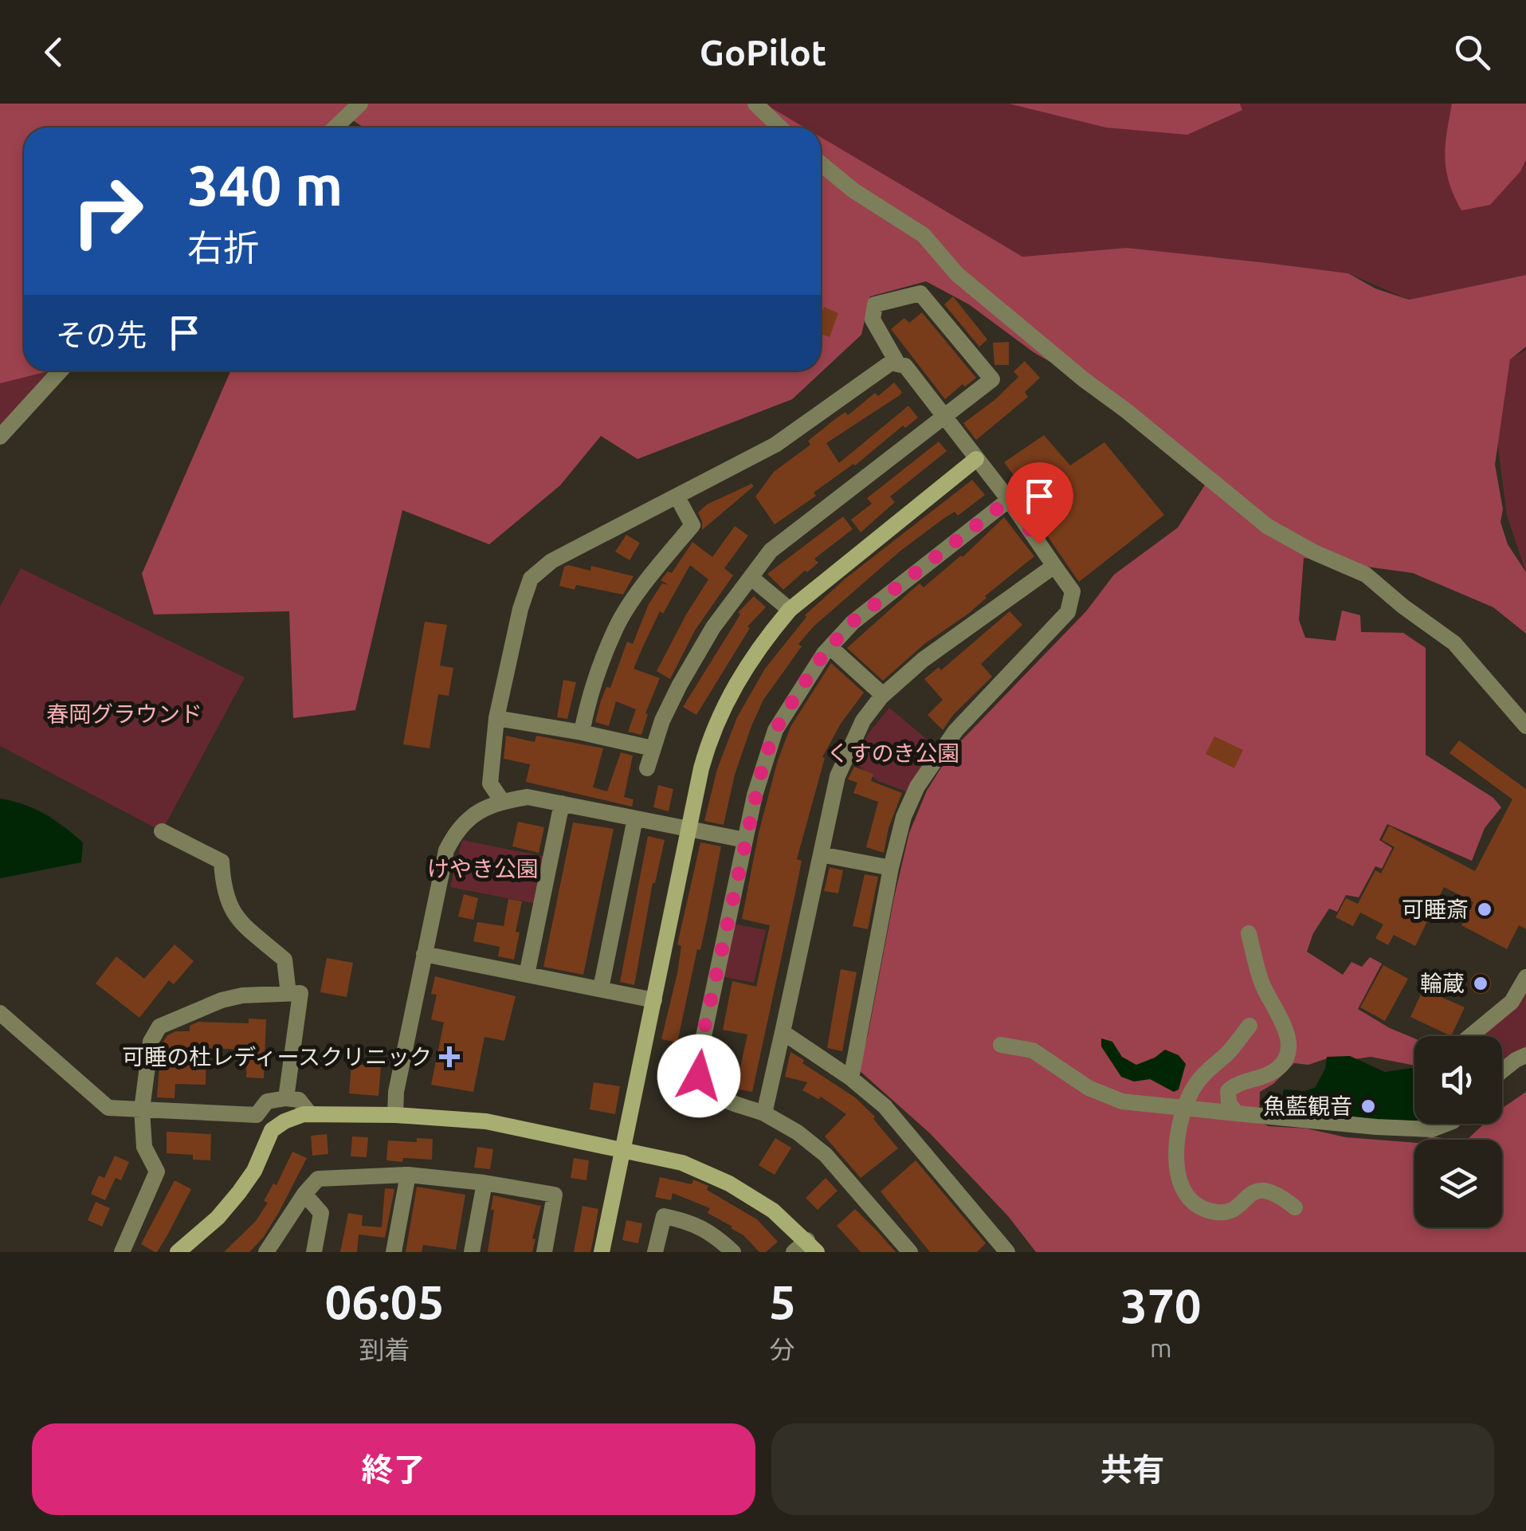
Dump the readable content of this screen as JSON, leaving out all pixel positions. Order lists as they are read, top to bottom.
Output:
{
  "parks": ["春岡グラウンド", "くすのき公園", "けやき公園"],
  "places": {
    "other": ["可睡斎", "輪蔵", "魚藍観音"],
    "health": ["可睡の杜レディースクリニック"]
  },
  "page": {
    "header": "GoPilot",
    "turn": ["340 m", "右折"],
    "then": "その先",
    "eta": [
      "06:05",
      "到着",
      "5",
      "分",
      "370",
      "m"
    ],
    "buttons": ["終了", "共有"]
  }
}
